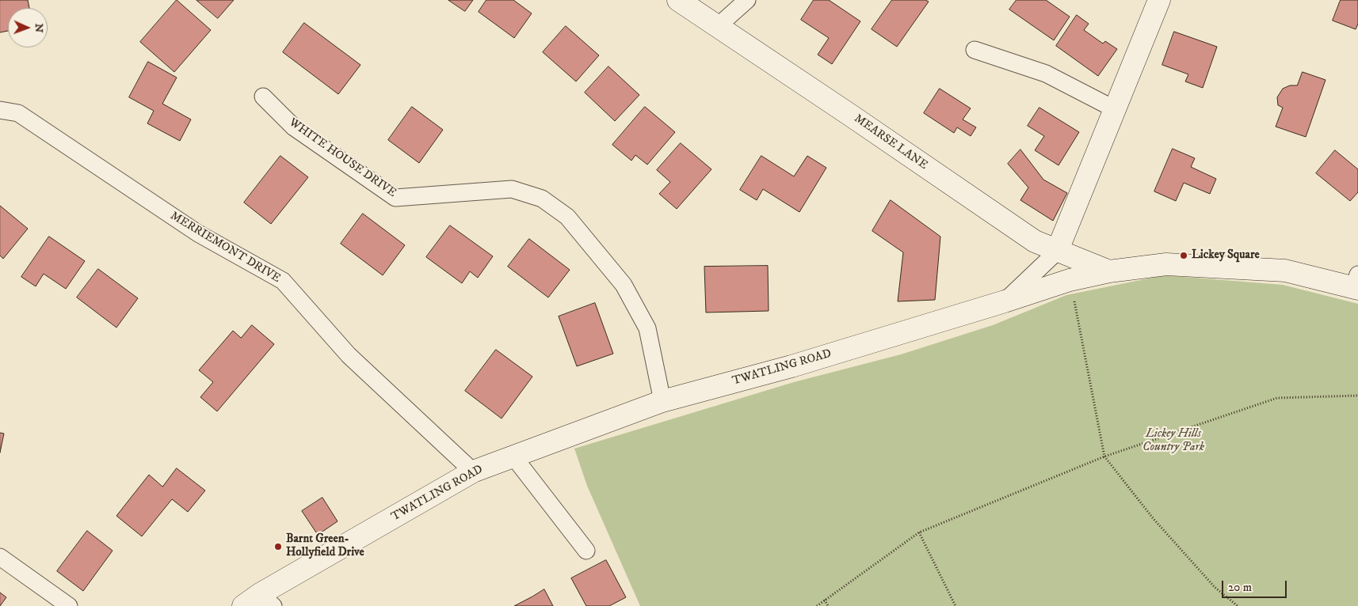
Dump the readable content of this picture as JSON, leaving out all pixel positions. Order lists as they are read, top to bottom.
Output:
{
  "streets": {
    "street": [
      "MEARSE LANE",
      "WHITE HOUSE DRIVE",
      "MERRIEMONT DRIVE",
      "TWATLING ROAD"
    ]
  },
  "crossings": [
    ["MEARSE LANE", "TWATLING ROAD"],
    ["WHITE HOUSE DRIVE", "TWATLING ROAD"],
    ["MERRIEMONT DRIVE", "TWATLING ROAD"]
  ],
  "parks": ["Lickey Hills Country Park"],
  "places": ["Lickey Square", "Barnt Green- Hollyfield Drive"],
  "scale_bar": "20 m",
  "north": "right"
}
